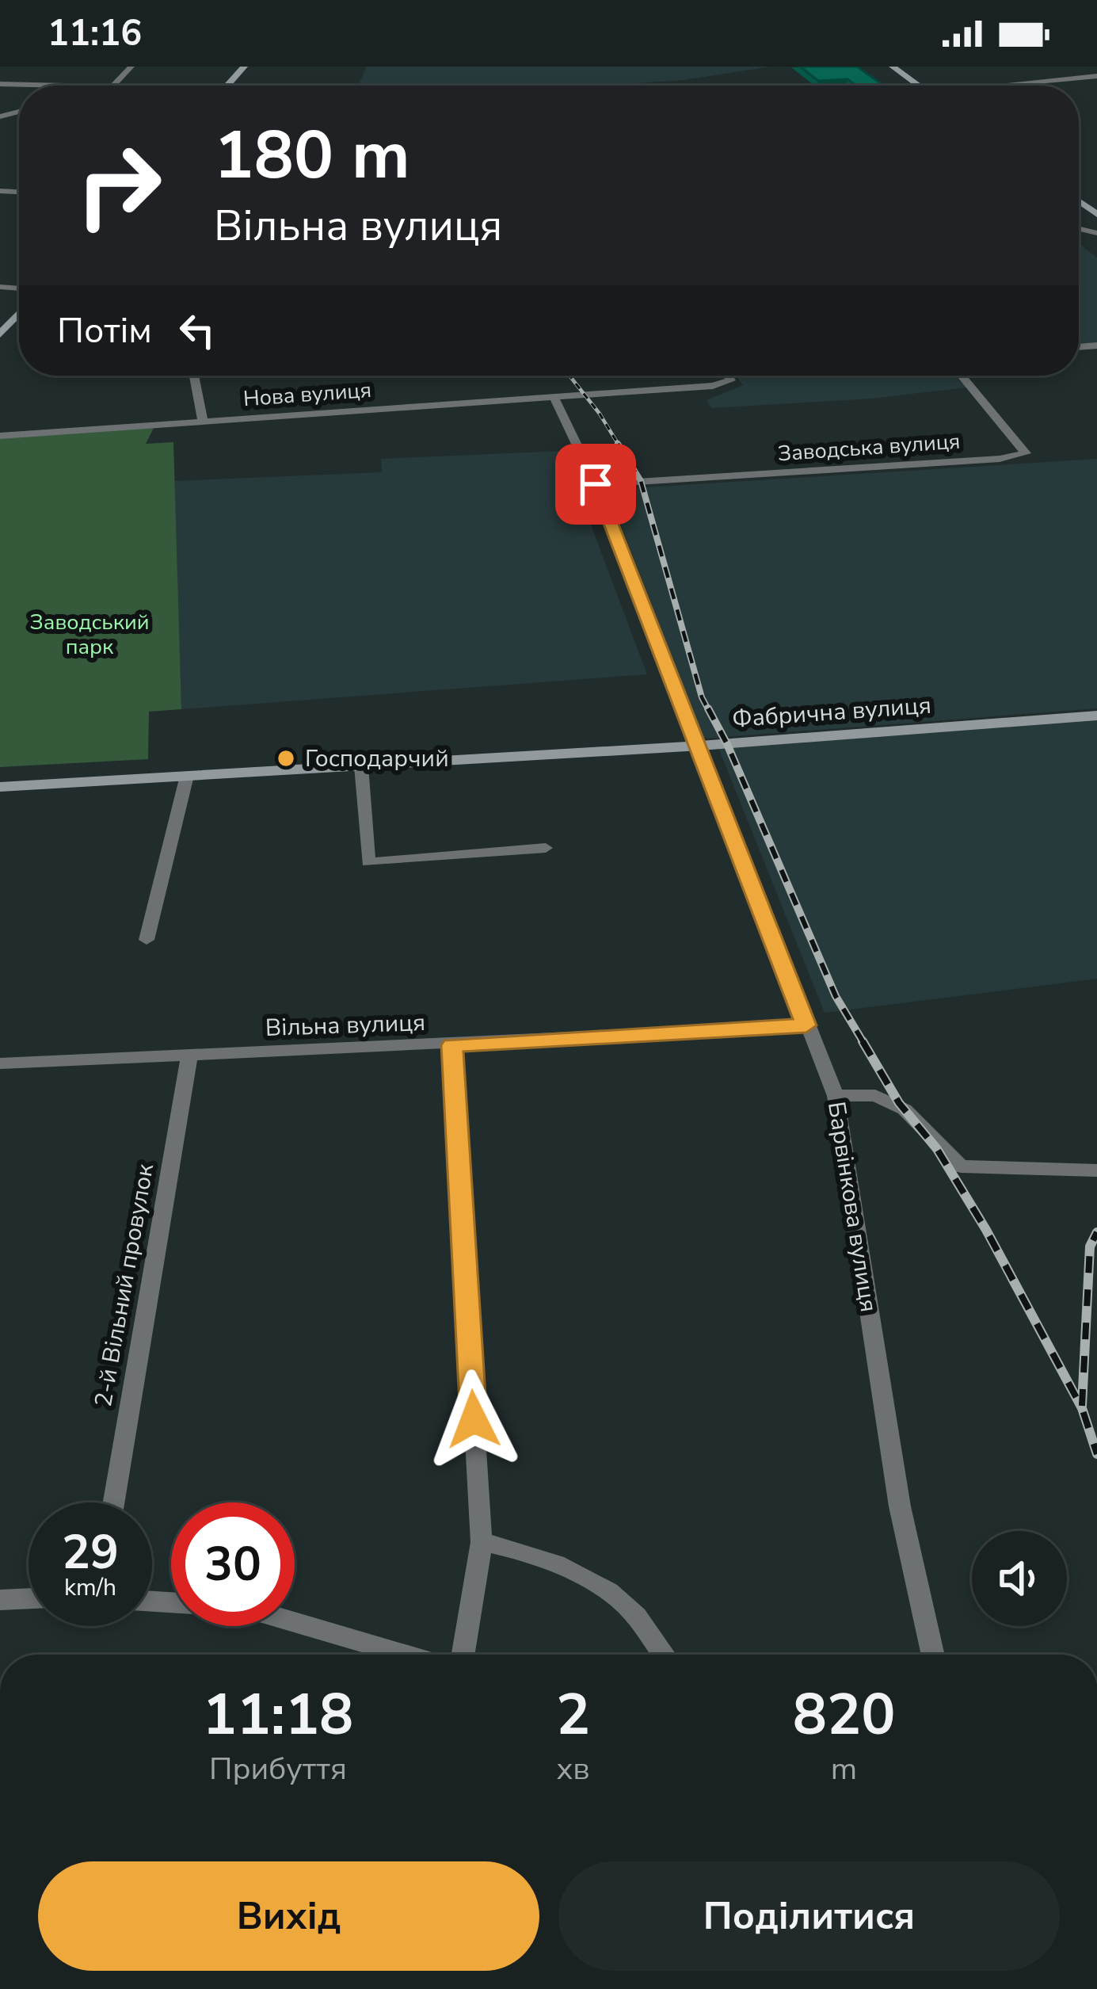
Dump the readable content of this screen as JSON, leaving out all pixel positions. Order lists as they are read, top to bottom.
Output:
{
  "streets": {
    "street": [
      "Нова вулиця",
      "Заводська вулиця",
      "Фабрична вулиця",
      "Вільна вулиця",
      "Барвінкова вулиця",
      "2-й Вільний провулок"
    ]
  },
  "crossings": [
    ["Нова вулиця", "Барвінкова вулиця"],
    ["Заводська вулиця", "Барвінкова вулиця"],
    ["Фабрична вулиця", "Барвінкова вулиця"],
    ["Вільна вулиця", "Барвінкова вулиця"],
    ["Вільна вулиця", "2-й Вільний провулок"]
  ],
  "parks": ["Заводський парк"],
  "places": ["Господарчий"],
  "page": {
    "status": "11:16",
    "turn": ["180 m", "Вільна вулиця"],
    "then": "Потім",
    "speed": "29 km/h",
    "limit": "30",
    "eta": [
      "11:18",
      "Прибуття",
      "2",
      "хв",
      "820",
      "m"
    ],
    "buttons": ["Вихід", "Поділитися"]
  }
}
